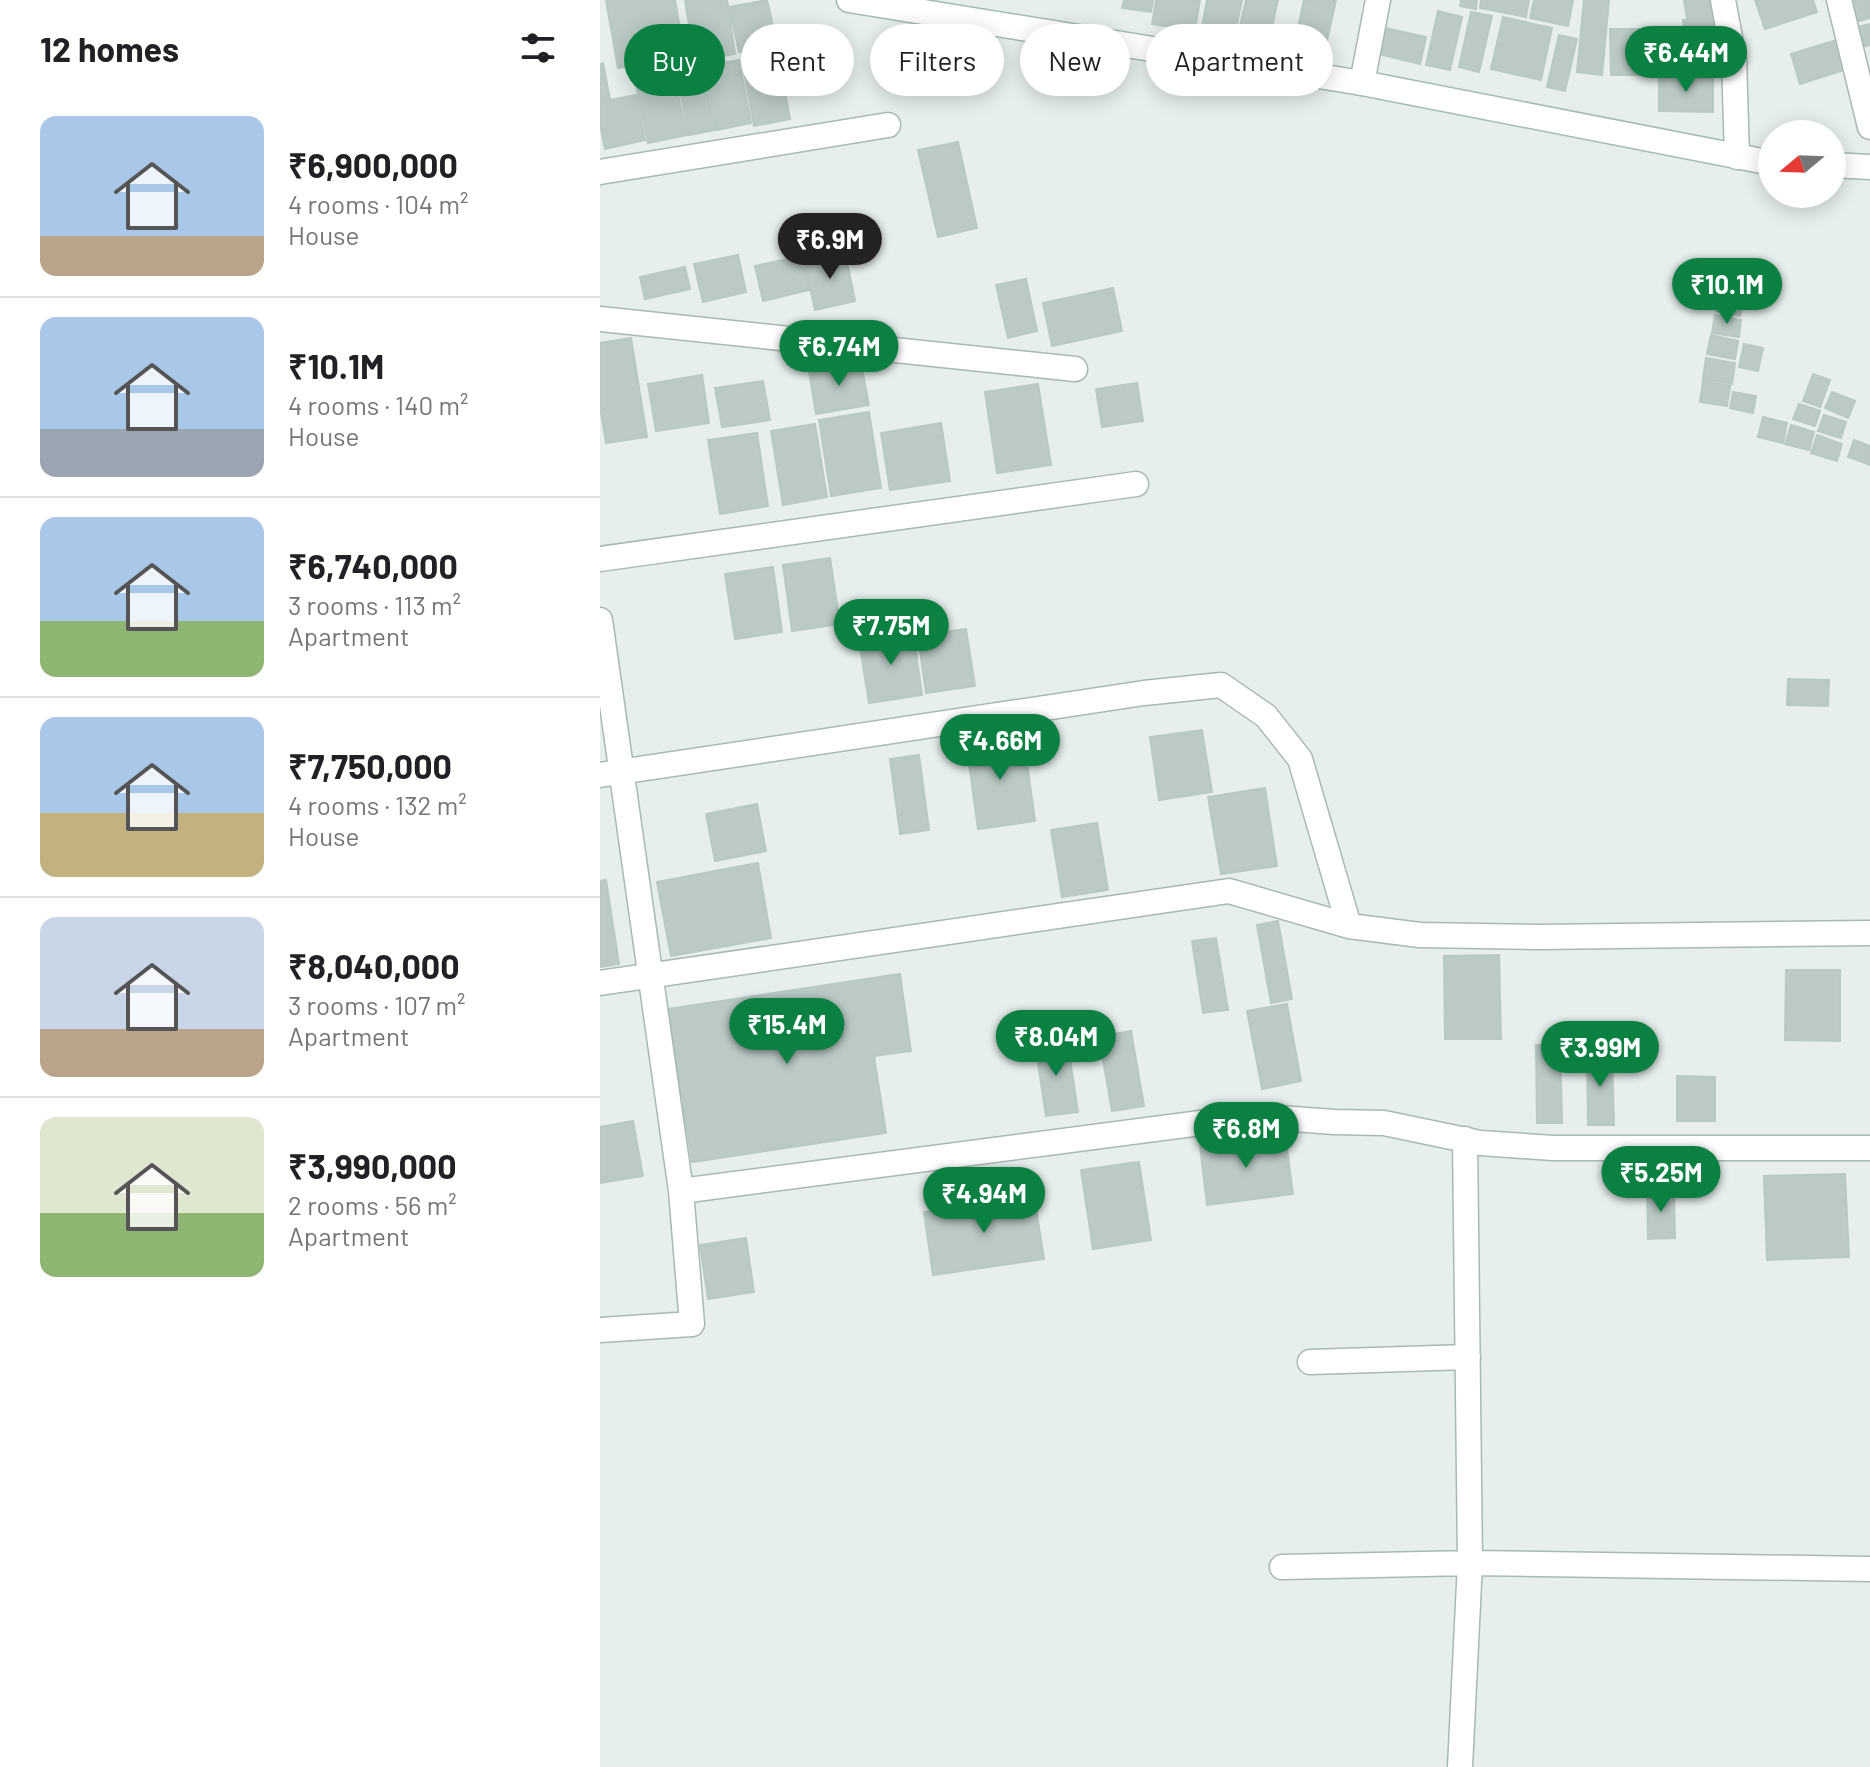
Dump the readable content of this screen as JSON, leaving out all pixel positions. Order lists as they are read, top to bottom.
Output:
{
  "north": "left",
  "page": {
    "heading": "12 homes",
    "chip": [
      "Buy",
      "Rent",
      "Filters",
      "New",
      "Apartment"
    ],
    "price": [
      "₹6.44M",
      "₹6.9M",
      "₹10.1M",
      "₹6.74M",
      "₹7.75M",
      "₹4.66M",
      "₹15.4M",
      "₹8.04M",
      "₹3.99M",
      "₹6.8M",
      "₹5.25M",
      "₹4.94M"
    ],
    "list": [
      {
        "name": "₹6,900,000",
        "note": "4 rooms · 104 m² · House"
      },
      {
        "name": "₹10.1M",
        "note": "4 rooms · 140 m² · House"
      },
      {
        "name": "₹6,740,000",
        "note": "3 rooms · 113 m² · Apartment"
      },
      {
        "name": "₹7,750,000",
        "note": "4 rooms · 132 m² · House"
      },
      {
        "name": "₹8,040,000",
        "note": "3 rooms · 107 m² · Apartment"
      },
      {
        "name": "₹3,990,000",
        "note": "2 rooms · 56 m² · Apartment"
      }
    ]
  }
}
